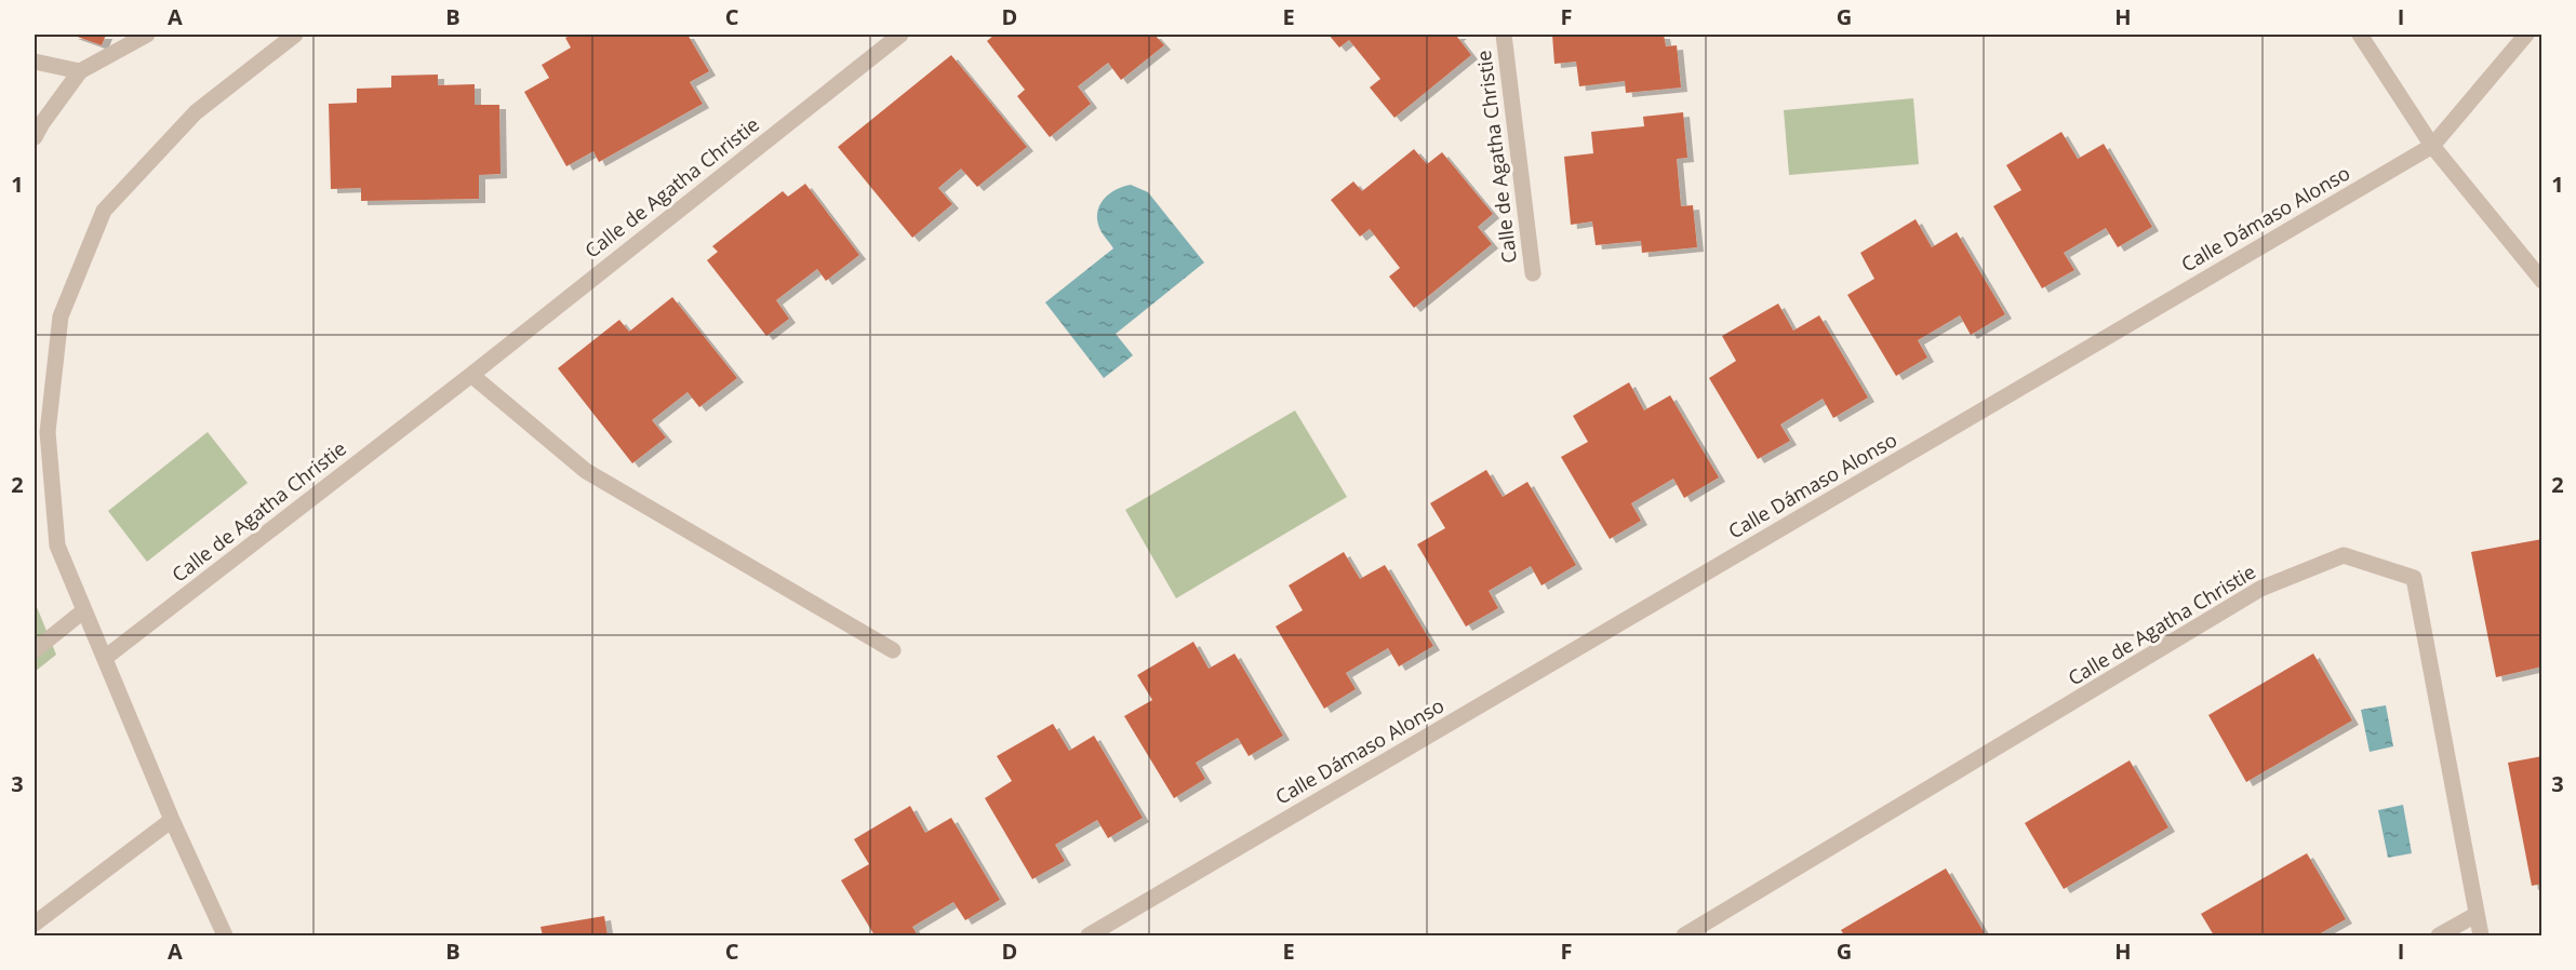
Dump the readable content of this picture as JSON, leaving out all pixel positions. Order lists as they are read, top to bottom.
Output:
{
  "streets": {
    "street": ["Calle de Agatha Christie", "Calle Dámaso Alonso"]
  },
  "grid": {
    "columns": [
      "A",
      "B",
      "C",
      "D",
      "E",
      "F",
      "G",
      "H",
      "I"
    ],
    "rows": ["1", "2", "3"]
  }
}
